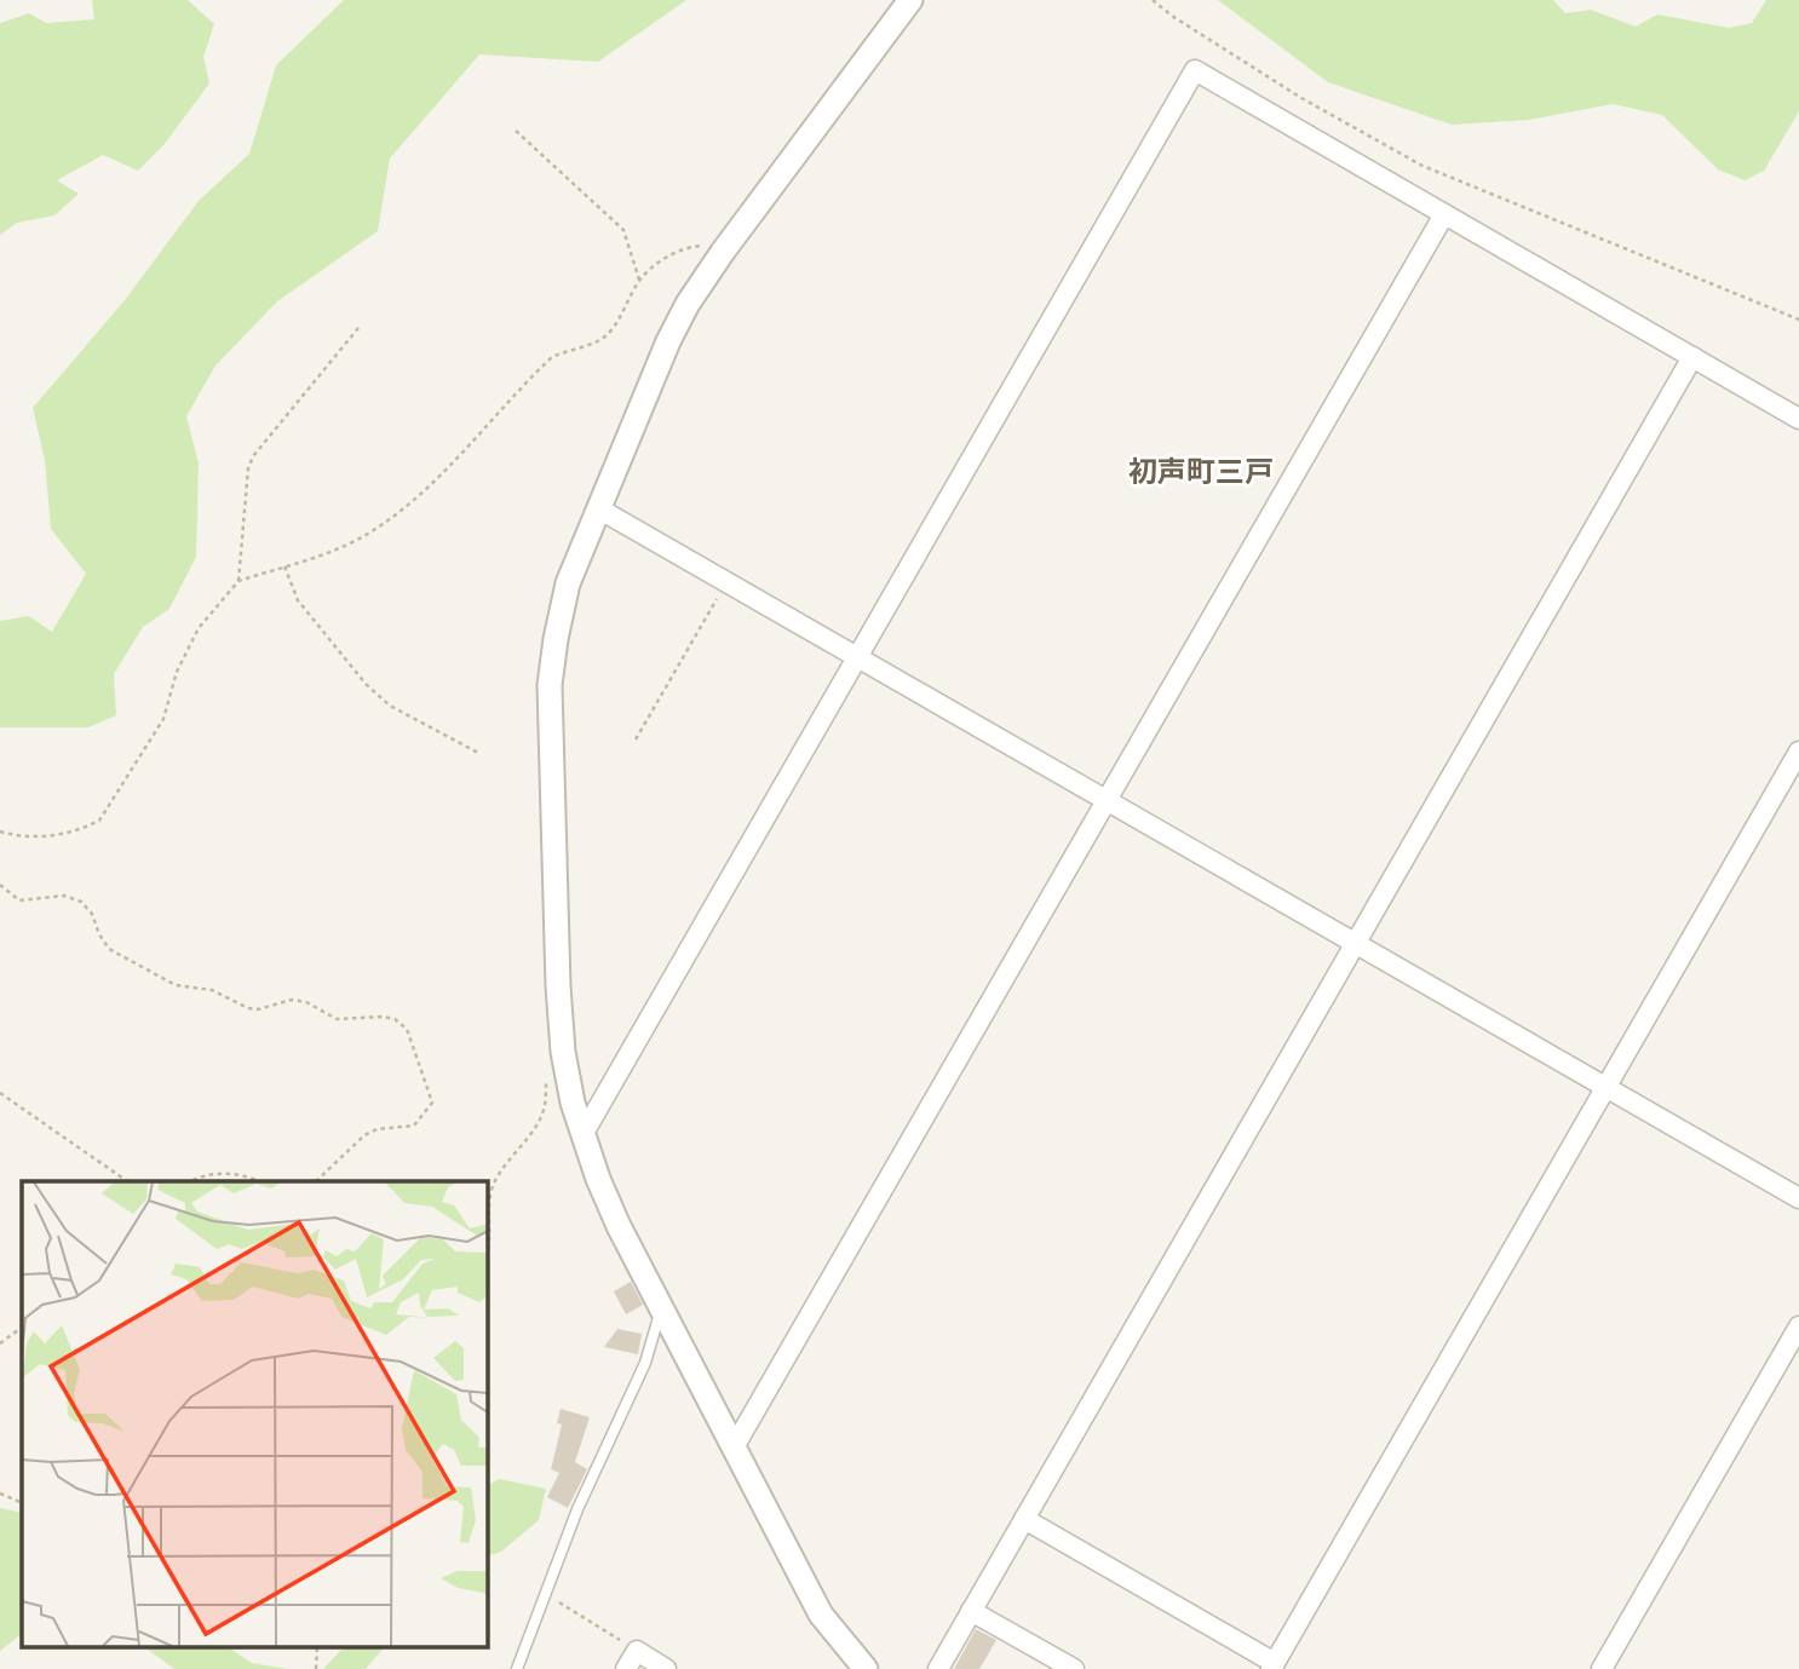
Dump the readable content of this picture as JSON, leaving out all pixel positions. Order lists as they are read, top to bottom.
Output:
{
  "districts": ["初声町三戸"]
}
